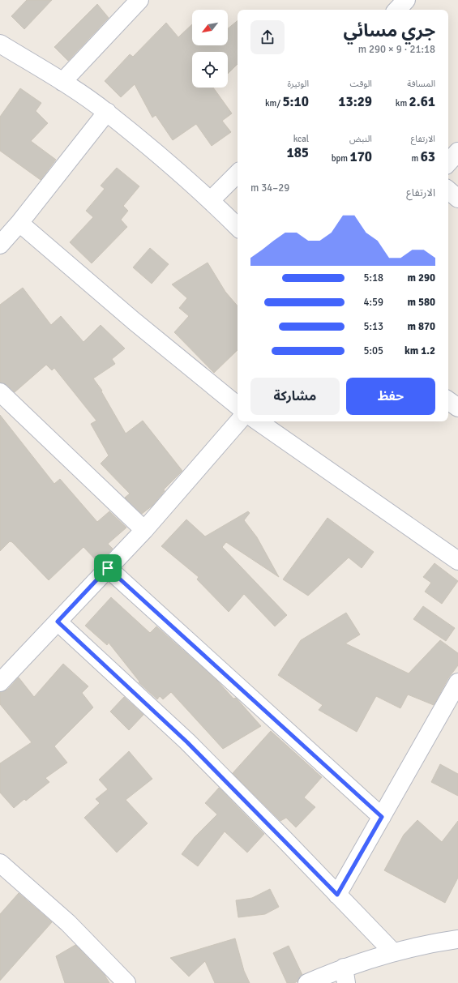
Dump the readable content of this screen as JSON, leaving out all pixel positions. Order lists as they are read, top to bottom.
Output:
{
  "north": "bottom left",
  "page": {
    "heading": ["جري مسائي", "21:18 · 9 × 290 m"],
    "stats": [
      ["المسافة", "2.61 km"],
      ["الوقت", "13:29"],
      ["الوتيرة", "5:10 /km"],
      ["الارتفاع", "63 m"],
      ["النبض", "170 bpm"],
      ["kcal", "185"]
    ],
    "chart": ["الارتفاع", "29–34 m"],
    "list": [
      {
        "name": "290 m",
        "note": "5:18"
      },
      {
        "name": "580 m",
        "note": "4:59"
      },
      {
        "name": "870 m",
        "note": "5:13"
      },
      {
        "name": "1.2 km",
        "note": "5:05"
      }
    ],
    "buttons": ["حفظ", "مشاركة"]
  }
}
